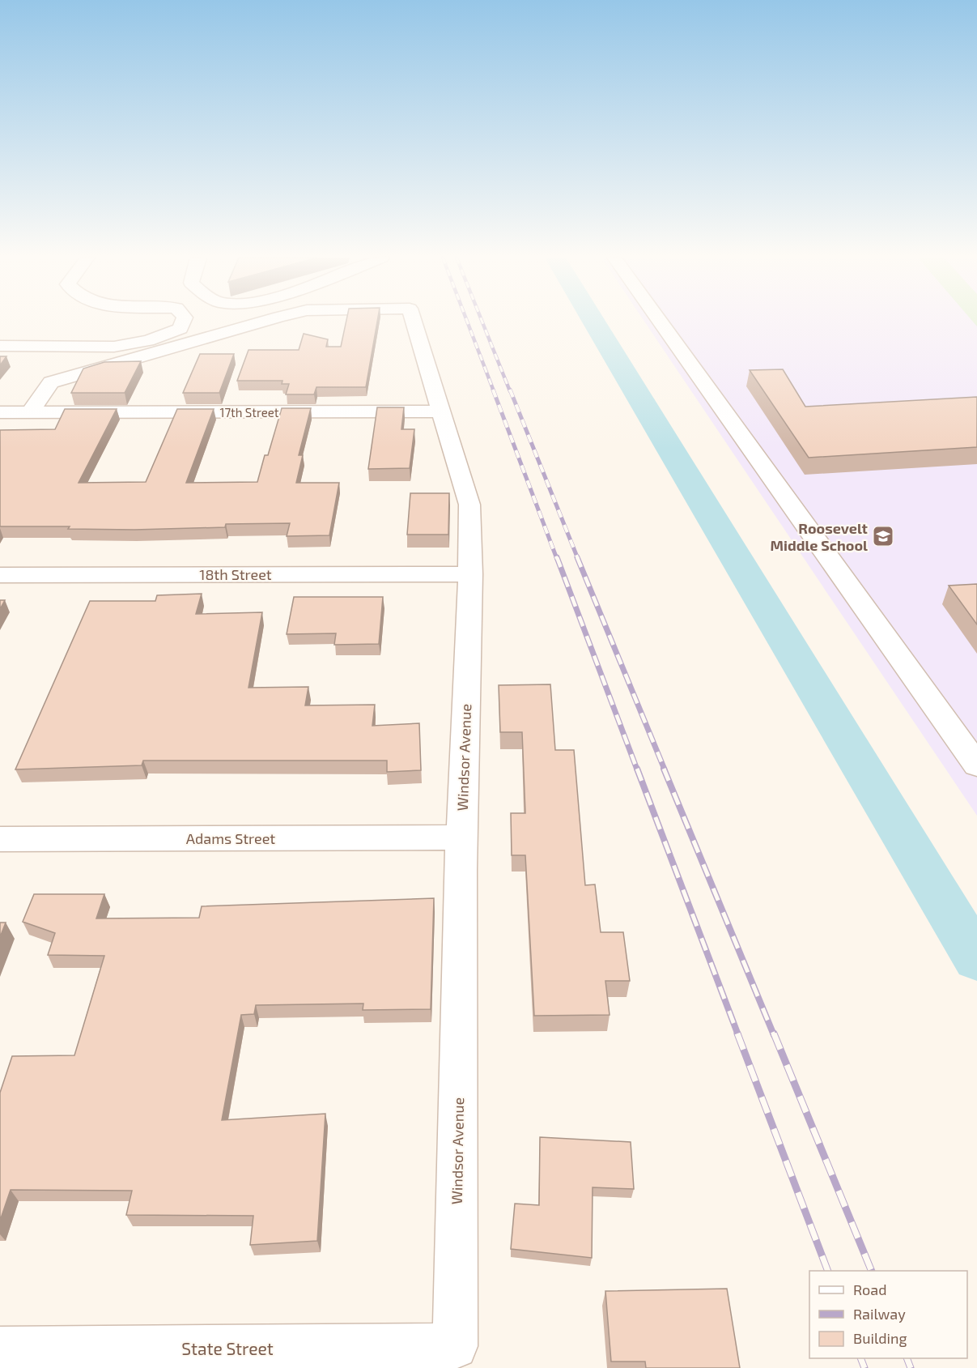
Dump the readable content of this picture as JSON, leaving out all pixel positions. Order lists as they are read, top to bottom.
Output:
{
  "streets": {
    "street": [
      "17th Street",
      "18th Street",
      "Windsor Avenue",
      "Adams Street",
      "State Street"
    ]
  },
  "crossings": [
    ["17th Street", "Windsor Avenue"],
    ["18th Street", "Windsor Avenue"],
    ["Windsor Avenue", "Adams Street"],
    ["Windsor Avenue", "State Street"]
  ],
  "places": {
    "school or university": ["Roosevelt Middle School"]
  },
  "legend": ["Road", "Railway", "Building"]
}
